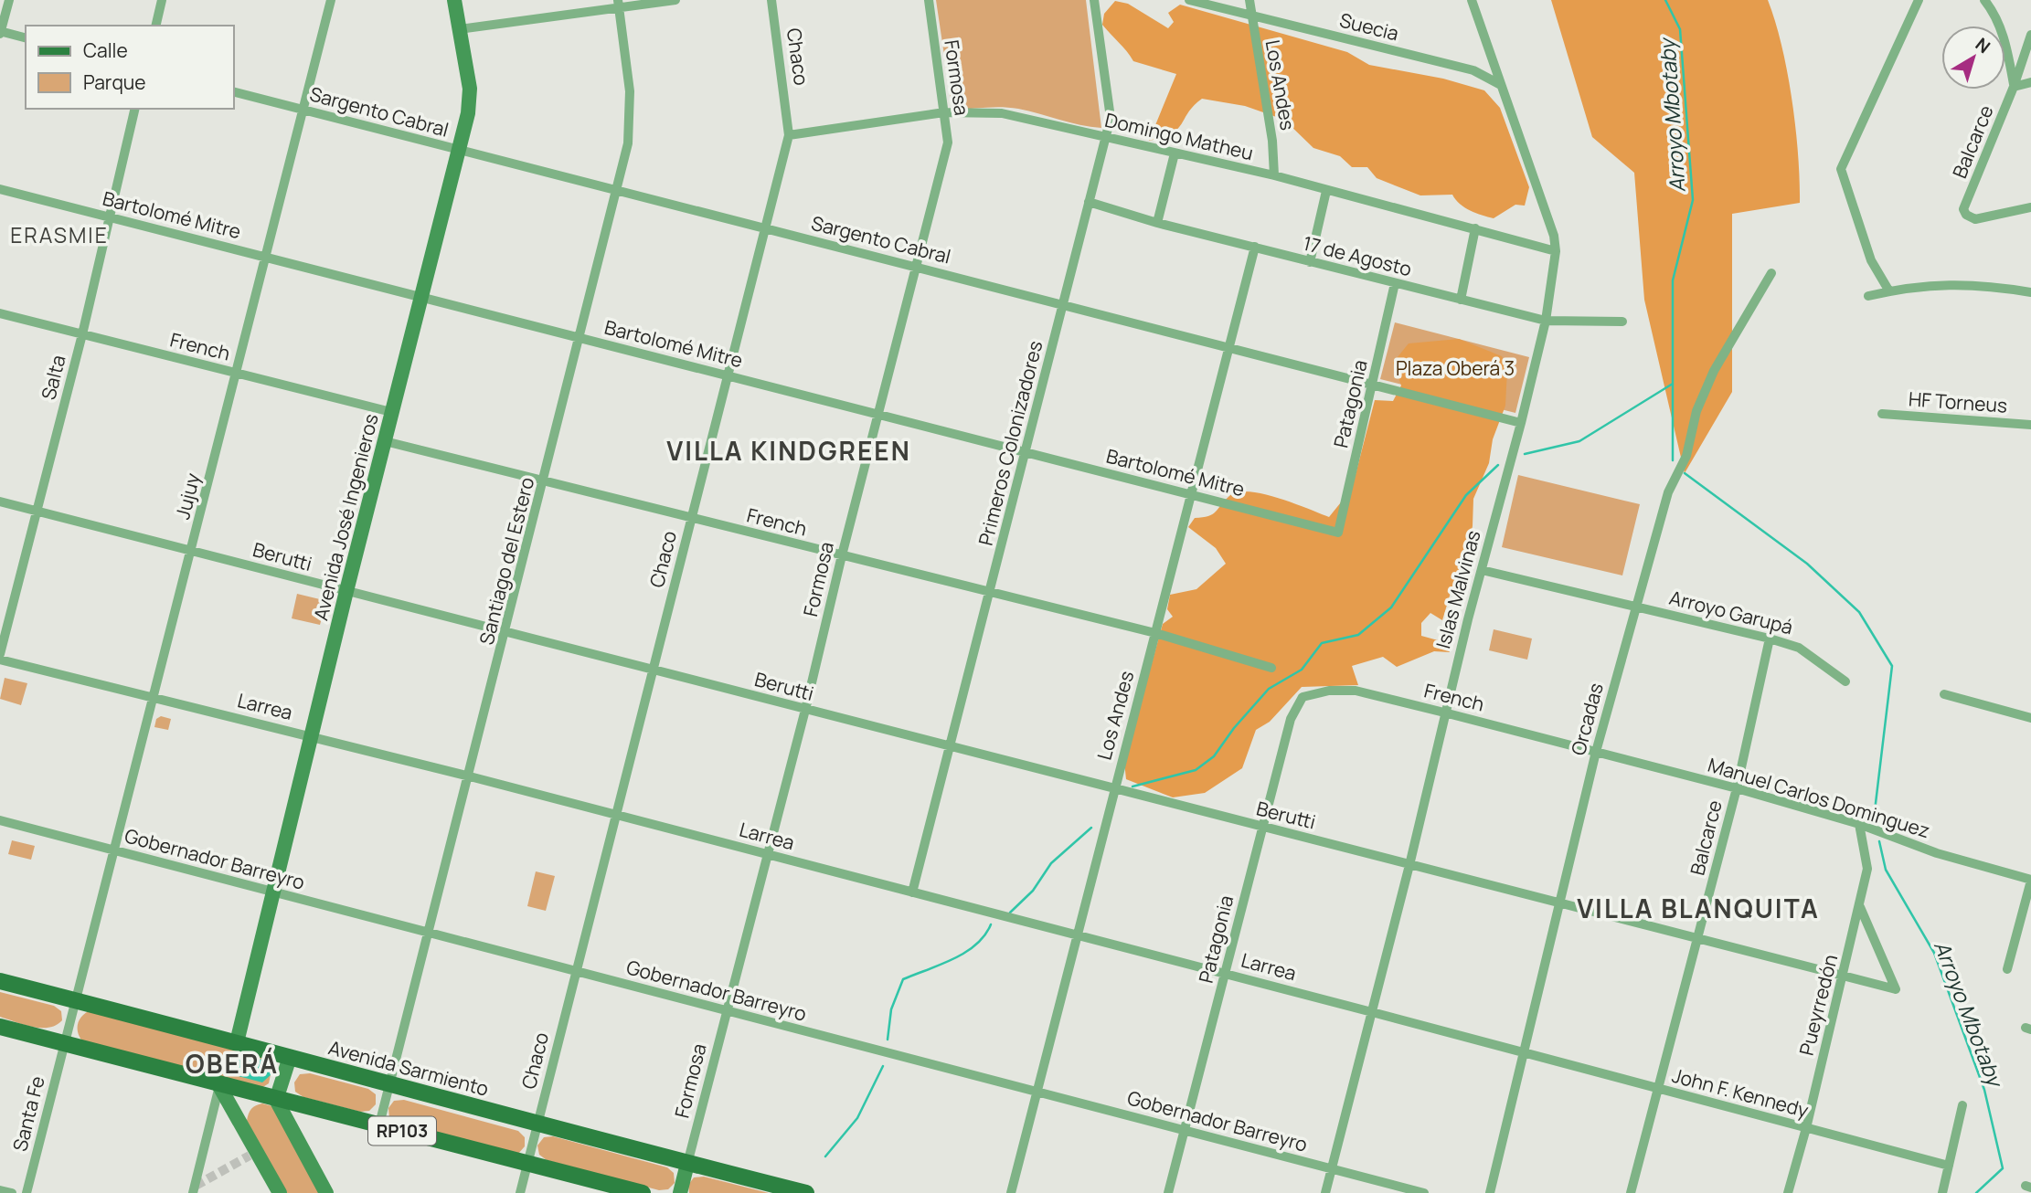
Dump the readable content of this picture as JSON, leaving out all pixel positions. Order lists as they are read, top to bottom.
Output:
{
  "streets": {
    "main road": ["Avenida José Ingenieros", "Avenida Sarmiento", "RP103"],
    "street": [
      "Suecia",
      "Chaco",
      "Formosa",
      "Los Andes",
      "Sargento Cabral",
      "Domingo Matheu",
      "Balcarce",
      "Bartolomé Mitre",
      "17 de Agosto",
      "French",
      "Salta",
      "HF Torneus",
      "Patagonia",
      "Primeros Colonizadores",
      "Jujuy",
      "Berutti",
      "Santiago del Estero",
      "Islas Malvinas",
      "Arroyo Garupá",
      "Larrea",
      "Orcadas",
      "Manuel Carlos Dominguez",
      "Gobernador Barreyro",
      "Pueyrredón",
      "John F. Kennedy",
      "Santa Fe"
    ]
  },
  "crossings": [
    ["Suecia", "Los Andes"],
    ["Suecia", "Islas Malvinas"],
    ["Chaco", "Sargento Cabral"],
    ["Chaco", "Domingo Matheu"],
    ["Chaco", "Bartolomé Mitre"],
    ["Chaco", "French"],
    ["Chaco", "Berutti"],
    ["Chaco", "Larrea"],
    ["Chaco", "Gobernador Barreyro"],
    ["Chaco", "Avenida Sarmiento"],
    ["Chaco", "RP103"],
    ["Formosa", "Sargento Cabral"],
    ["Formosa", "Domingo Matheu"],
    ["Formosa", "Bartolomé Mitre"],
    ["Formosa", "French"],
    ["Formosa", "Berutti"],
    ["Formosa", "Larrea"],
    ["Formosa", "Gobernador Barreyro"],
    ["Formosa", "Avenida Sarmiento"],
    ["Los Andes", "Sargento Cabral"],
    ["Los Andes", "Domingo Matheu"],
    ["Los Andes", "Bartolomé Mitre"],
    ["Los Andes", "17 de Agosto"],
    ["Los Andes", "French"],
    ["Los Andes", "Berutti"],
    ["Los Andes", "Larrea"],
    ["Los Andes", "Gobernador Barreyro"],
    ["Sargento Cabral", "Patagonia"],
    ["Sargento Cabral", "Primeros Colonizadores"],
    ["Sargento Cabral", "Jujuy"],
    ["Sargento Cabral", "Avenida José Ingenieros"],
    ["Sargento Cabral", "Santiago del Estero"],
    ["Sargento Cabral", "Islas Malvinas"],
    ["Domingo Matheu", "Primeros Colonizadores"],
    ["Domingo Matheu", "Islas Malvinas"],
    ["Balcarce", "Berutti"],
    ["Balcarce", "Arroyo Garupá"],
    ["Balcarce", "Manuel Carlos Dominguez"],
    ["Balcarce", "John F. Kennedy"],
    ["Bartolomé Mitre", "Salta"],
    ["Bartolomé Mitre", "Patagonia"],
    ["Bartolomé Mitre", "Primeros Colonizadores"],
    ["Bartolomé Mitre", "Jujuy"],
    ["Bartolomé Mitre", "Avenida José Ingenieros"],
    ["Bartolomé Mitre", "Santiago del Estero"],
    ["17 de Agosto", "Patagonia"],
    ["17 de Agosto", "Primeros Colonizadores"],
    ["17 de Agosto", "Islas Malvinas"],
    ["French", "Salta"],
    ["French", "Patagonia"],
    ["French", "Primeros Colonizadores"],
    ["French", "Jujuy"],
    ["French", "Avenida José Ingenieros"],
    ["French", "Santiago del Estero"],
    ["French", "Islas Malvinas"],
    ["French", "Orcadas"],
    ["French", "Manuel Carlos Dominguez"],
    ["Salta", "Berutti"],
    ["Patagonia", "Berutti"],
    ["Patagonia", "Larrea"],
    ["Patagonia", "Gobernador Barreyro"],
    ["Primeros Colonizadores", "Berutti"],
    ["Primeros Colonizadores", "Larrea"],
    ["Jujuy", "Berutti"],
    ["Jujuy", "Larrea"],
    ["Jujuy", "Gobernador Barreyro"],
    ["Jujuy", "Avenida Sarmiento"],
    ["Jujuy", "Santa Fe"],
    ["Avenida José Ingenieros", "Berutti"],
    ["Avenida José Ingenieros", "Larrea"],
    ["Avenida José Ingenieros", "Gobernador Barreyro"],
    ["Avenida José Ingenieros", "Avenida Sarmiento"],
    ["Berutti", "Santiago del Estero"],
    ["Berutti", "Islas Malvinas"],
    ["Berutti", "Orcadas"],
    ["Berutti", "Pueyrredón"],
    ["Santiago del Estero", "Larrea"],
    ["Santiago del Estero", "Gobernador Barreyro"],
    ["Santiago del Estero", "Avenida Sarmiento"],
    ["Santiago del Estero", "RP103"],
    ["Islas Malvinas", "Larrea"],
    ["Islas Malvinas", "Gobernador Barreyro"],
    ["Arroyo Garupá", "Orcadas"],
    ["Larrea", "Orcadas"],
    ["Larrea", "John F. Kennedy"],
    ["Orcadas", "Manuel Carlos Dominguez"],
    ["Orcadas", "John F. Kennedy"],
    ["Manuel Carlos Dominguez", "Pueyrredón"],
    ["Pueyrredón", "John F. Kennedy"],
    ["Avenida Sarmiento", "Santa Fe"],
    ["Santa Fe", "RP103"]
  ],
  "districts": [
    "ERASMIE",
    "VILLA KINDGREEN",
    "VILLA BLANQUITA",
    "OBERÁ"
  ],
  "water": ["Arroyo Mbotaby"],
  "parks": ["Plaza Oberá 3"],
  "legend": ["Calle", "Parque"],
  "north": "top right"
}
